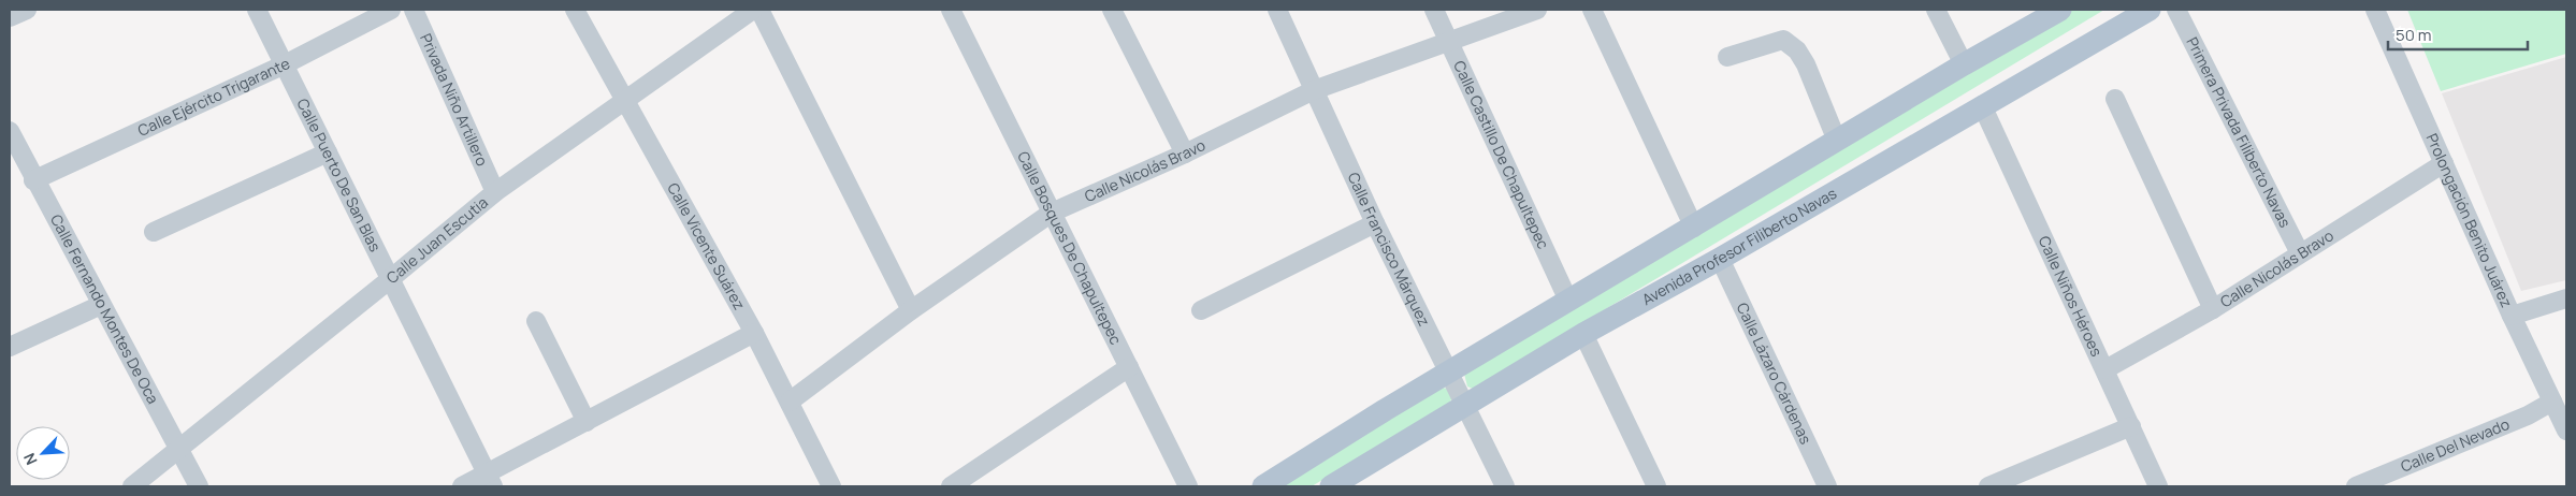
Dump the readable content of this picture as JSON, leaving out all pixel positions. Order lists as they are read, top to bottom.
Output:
{
  "streets": {
    "main road": ["Avenida Profesor Filiberto Navas"],
    "street": [
      "Calle Ejército Trigarante",
      "Privada Niño Artillero",
      "Primera Privada Filiberto Navas",
      "Calle Castillo De Chapultepec",
      "Calle Nicolás Bravo",
      "Calle Puerto De San Blas",
      "Prolongación Benito Juárez",
      "Calle Juan Escutia",
      "Calle Vicente Suárez",
      "Calle Bosques De Chapultepec",
      "Calle Francisco Márquez",
      "Calle Niños Héroes",
      "Calle Fernando Montes De Oca",
      "Calle Lázaro Cárdenas",
      "Calle Del Nevado"
    ]
  },
  "crossings": [
    ["Calle Ejército Trigarante", "Calle Puerto De San Blas"],
    ["Calle Ejército Trigarante", "Calle Fernando Montes De Oca"],
    ["Privada Niño Artillero", "Calle Juan Escutia"],
    ["Primera Privada Filiberto Navas", "Calle Nicolás Bravo"],
    ["Calle Castillo De Chapultepec", "Calle Nicolás Bravo"],
    ["Calle Nicolás Bravo", "Prolongación Benito Juárez"],
    ["Calle Nicolás Bravo", "Calle Vicente Suárez"],
    ["Calle Nicolás Bravo", "Calle Bosques De Chapultepec"],
    ["Calle Nicolás Bravo", "Calle Francisco Márquez"],
    ["Calle Nicolás Bravo", "Calle Niños Héroes"],
    ["Calle Puerto De San Blas", "Calle Juan Escutia"],
    ["Prolongación Benito Juárez", "Calle Del Nevado"],
    ["Calle Juan Escutia", "Calle Vicente Suárez"],
    ["Calle Juan Escutia", "Calle Fernando Montes De Oca"],
    ["Avenida Profesor Filiberto Navas", "Calle Francisco Márquez"],
    ["Avenida Profesor Filiberto Navas", "Calle Niños Héroes"],
    ["Avenida Profesor Filiberto Navas", "Calle Lázaro Cárdenas"]
  ],
  "scale_bar": "50 m",
  "north": "bottom left"
}
